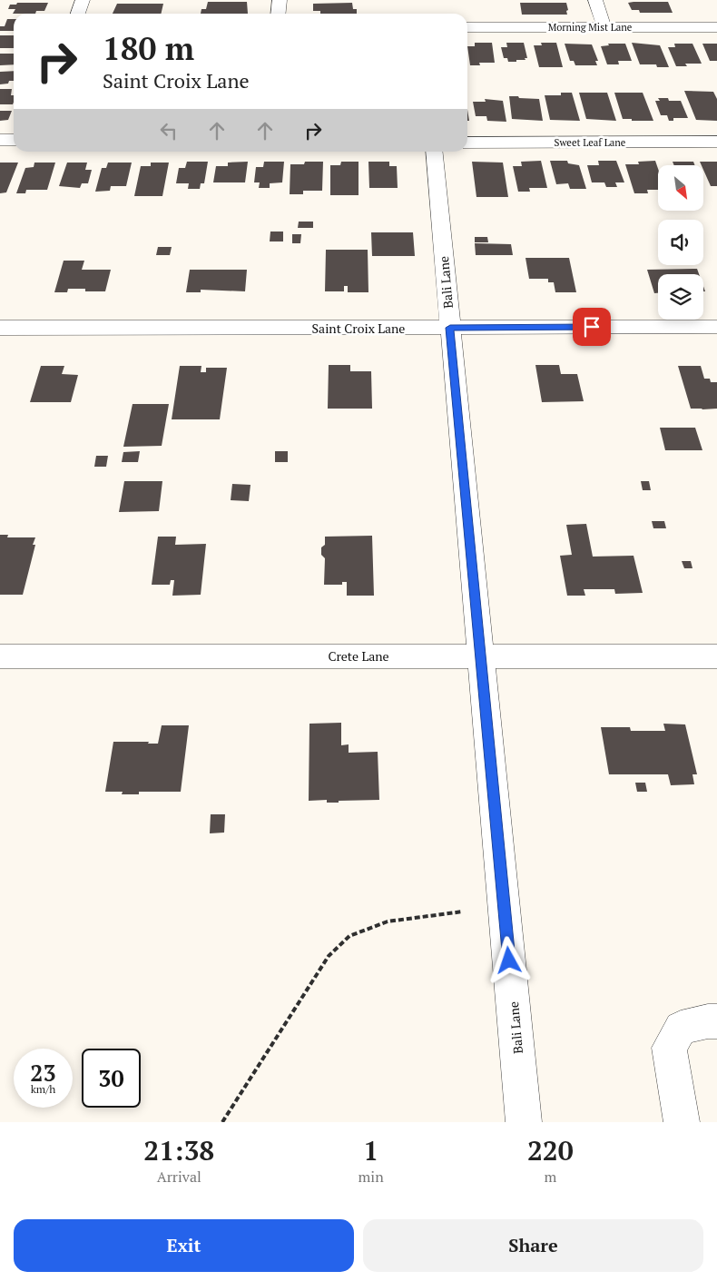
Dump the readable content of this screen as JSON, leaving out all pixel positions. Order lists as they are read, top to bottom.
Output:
{
  "streets": {
    "street": [
      "Morning Mist Lane",
      "Sweet Leaf Lane",
      "Bali Lane",
      "Saint Croix Lane",
      "Crete Lane"
    ]
  },
  "crossings": [
    ["Bali Lane", "Saint Croix Lane"],
    ["Bali Lane", "Crete Lane"]
  ],
  "north": "bottom right",
  "page": {
    "turn": ["180 m", "Saint Croix Lane"],
    "speed": "23 km/h",
    "limit": "30",
    "eta": [
      "21:38",
      "Arrival",
      "1",
      "min",
      "220",
      "m"
    ],
    "buttons": ["Exit", "Share"]
  }
}
